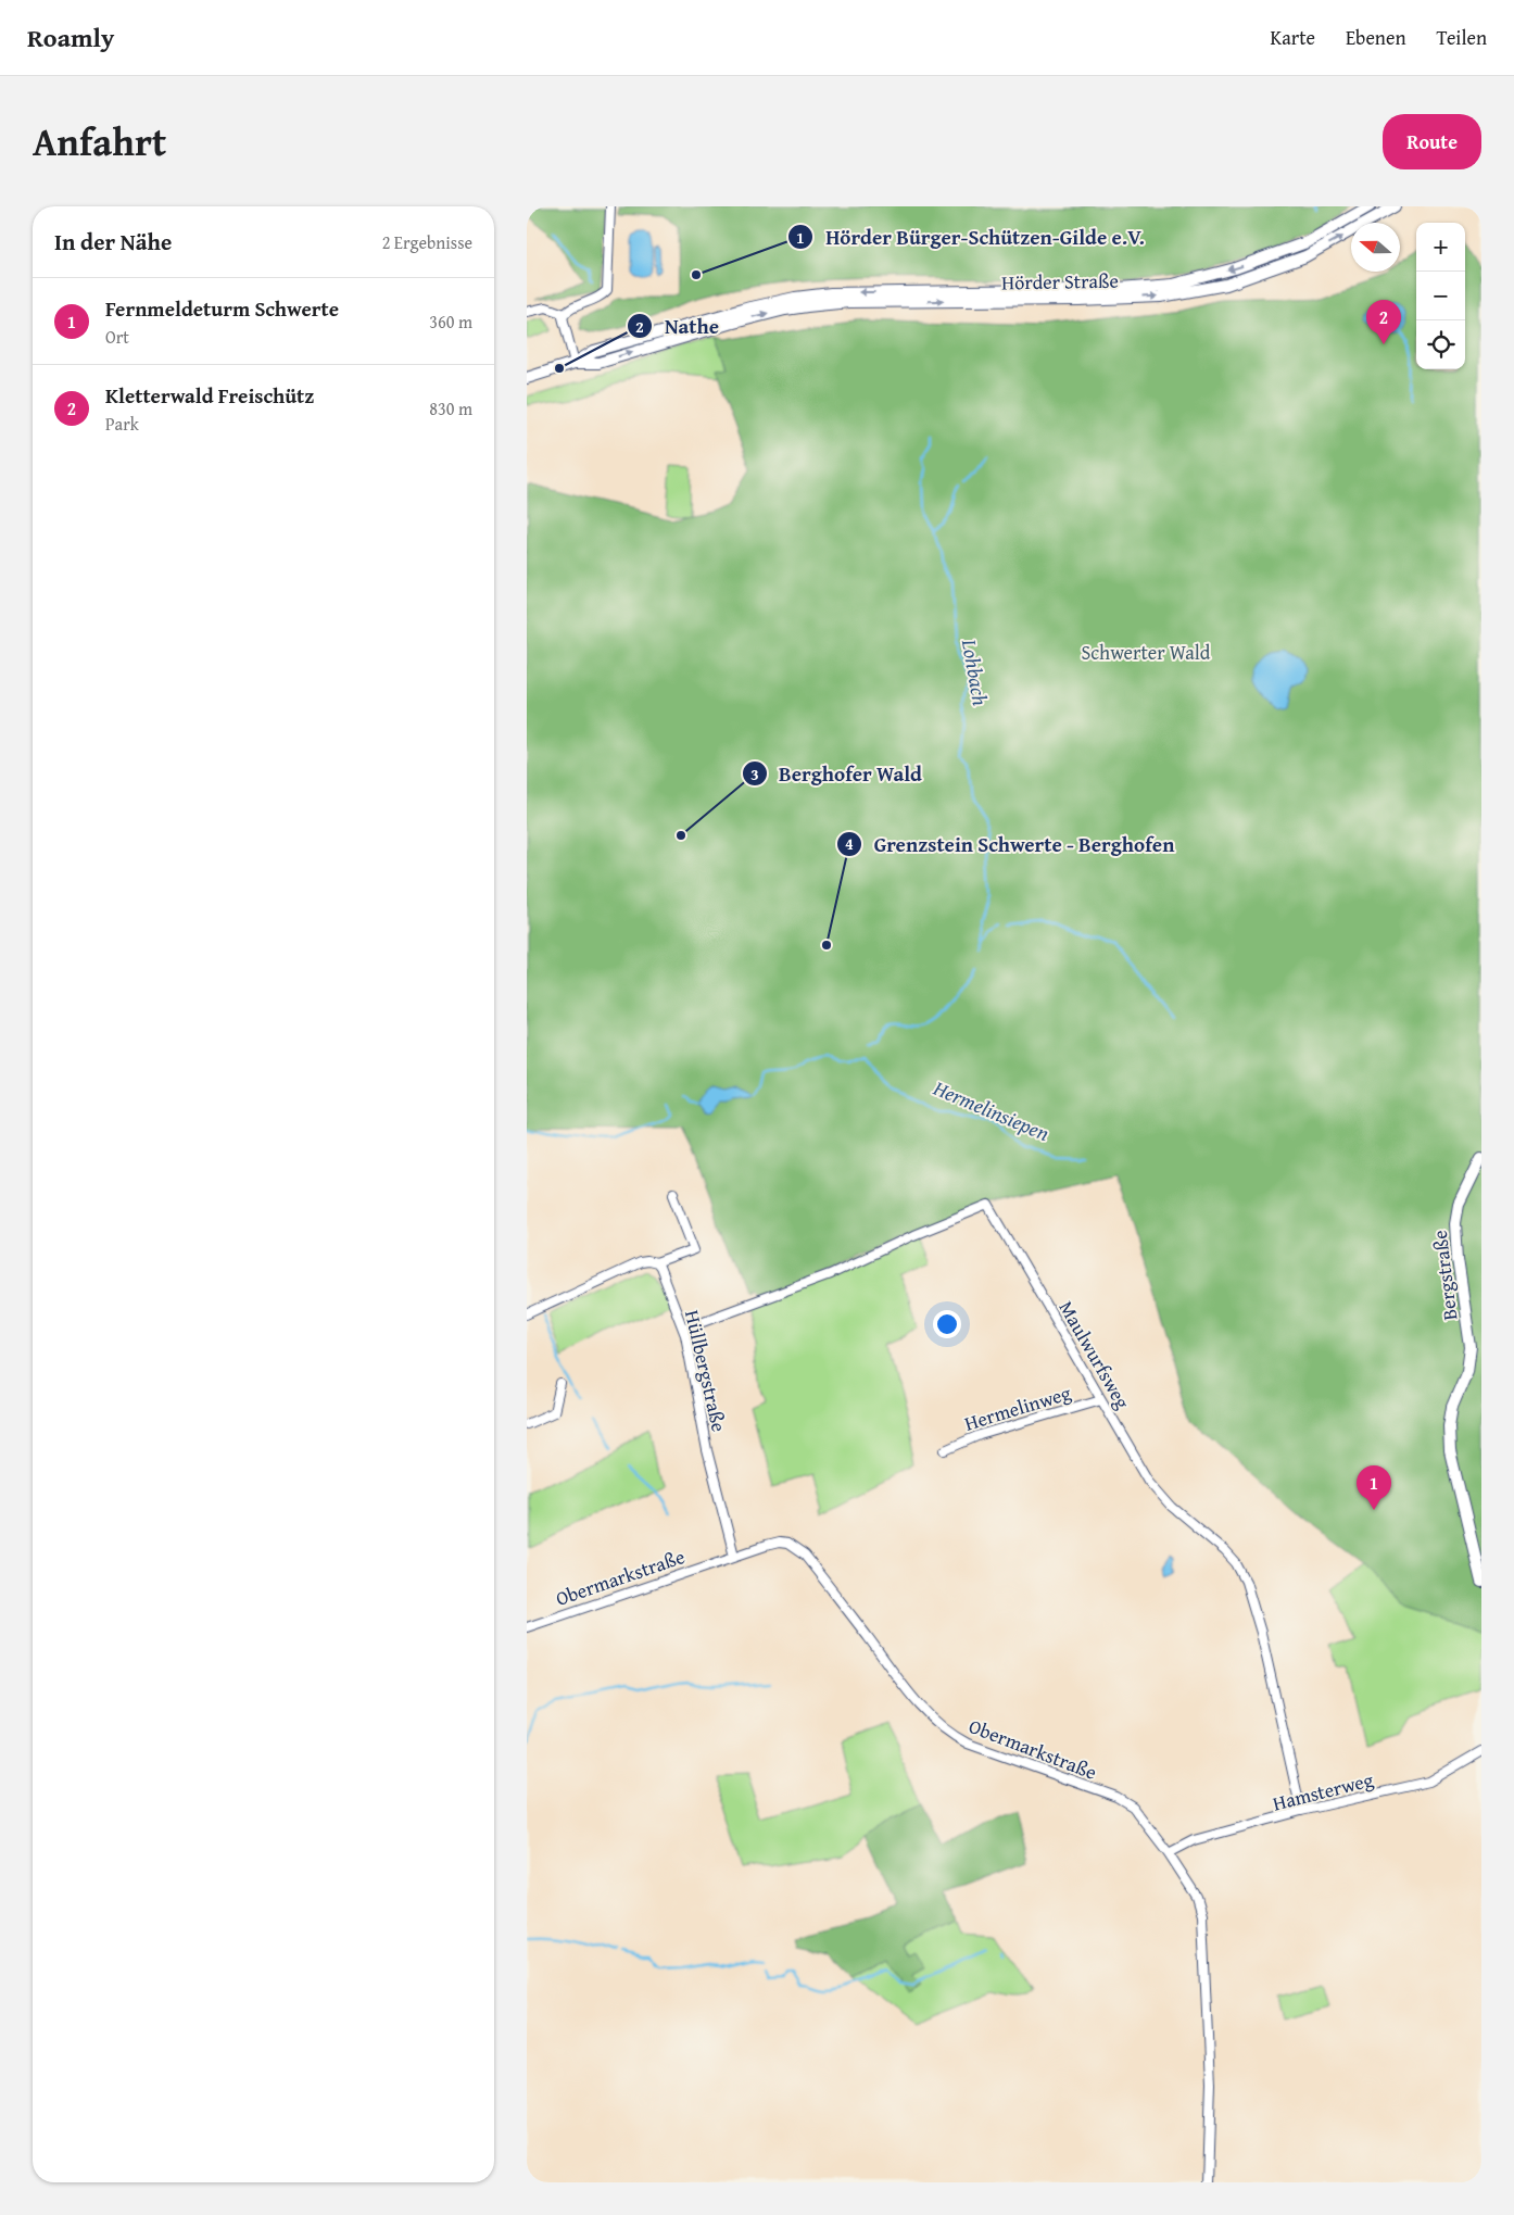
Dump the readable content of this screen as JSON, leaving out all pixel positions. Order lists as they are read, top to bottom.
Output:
{
  "streets": {
    "main road": ["Hörder Straße", "Bergstraße"],
    "street": [
      "Maulwurfsweg",
      "Hüllbergstraße",
      "Hermelinweg",
      "Obermarkstraße",
      "Hamsterweg"
    ]
  },
  "crossings": [
    ["Maulwurfsweg", "Hüllbergstraße"],
    ["Maulwurfsweg", "Hermelinweg"],
    ["Maulwurfsweg", "Hamsterweg"],
    ["Hüllbergstraße", "Obermarkstraße"],
    ["Obermarkstraße", "Hamsterweg"]
  ],
  "water": ["Lohbach", "Hermelinsiepen"],
  "parks": ["Schwerter Wald"],
  "places": [
    "Hörder Bürger-Schützen-Gilde e.V.",
    "Nathe",
    "Berghofer Wald",
    "Grenzstein Schwerte - Berghofen"
  ],
  "north": "left",
  "page": {
    "header": "Roamly",
    "nav": ["Karte", "Ebenen", "Teilen"],
    "title": "Anfahrt",
    "buttons": "Route",
    "heading": ["In der Nähe", "2 Ergebnisse"],
    "map_buttons": ["+", "−"],
    "list": [
      {
        "mark": "1",
        "name": "Fernmeldeturm Schwerte",
        "note": "Ort",
        "value": "360 m"
      },
      {
        "mark": "2",
        "name": "Kletterwald Freischütz",
        "note": "Park",
        "value": "830 m"
      }
    ],
    "pins": ["2", "1"]
  }
}
